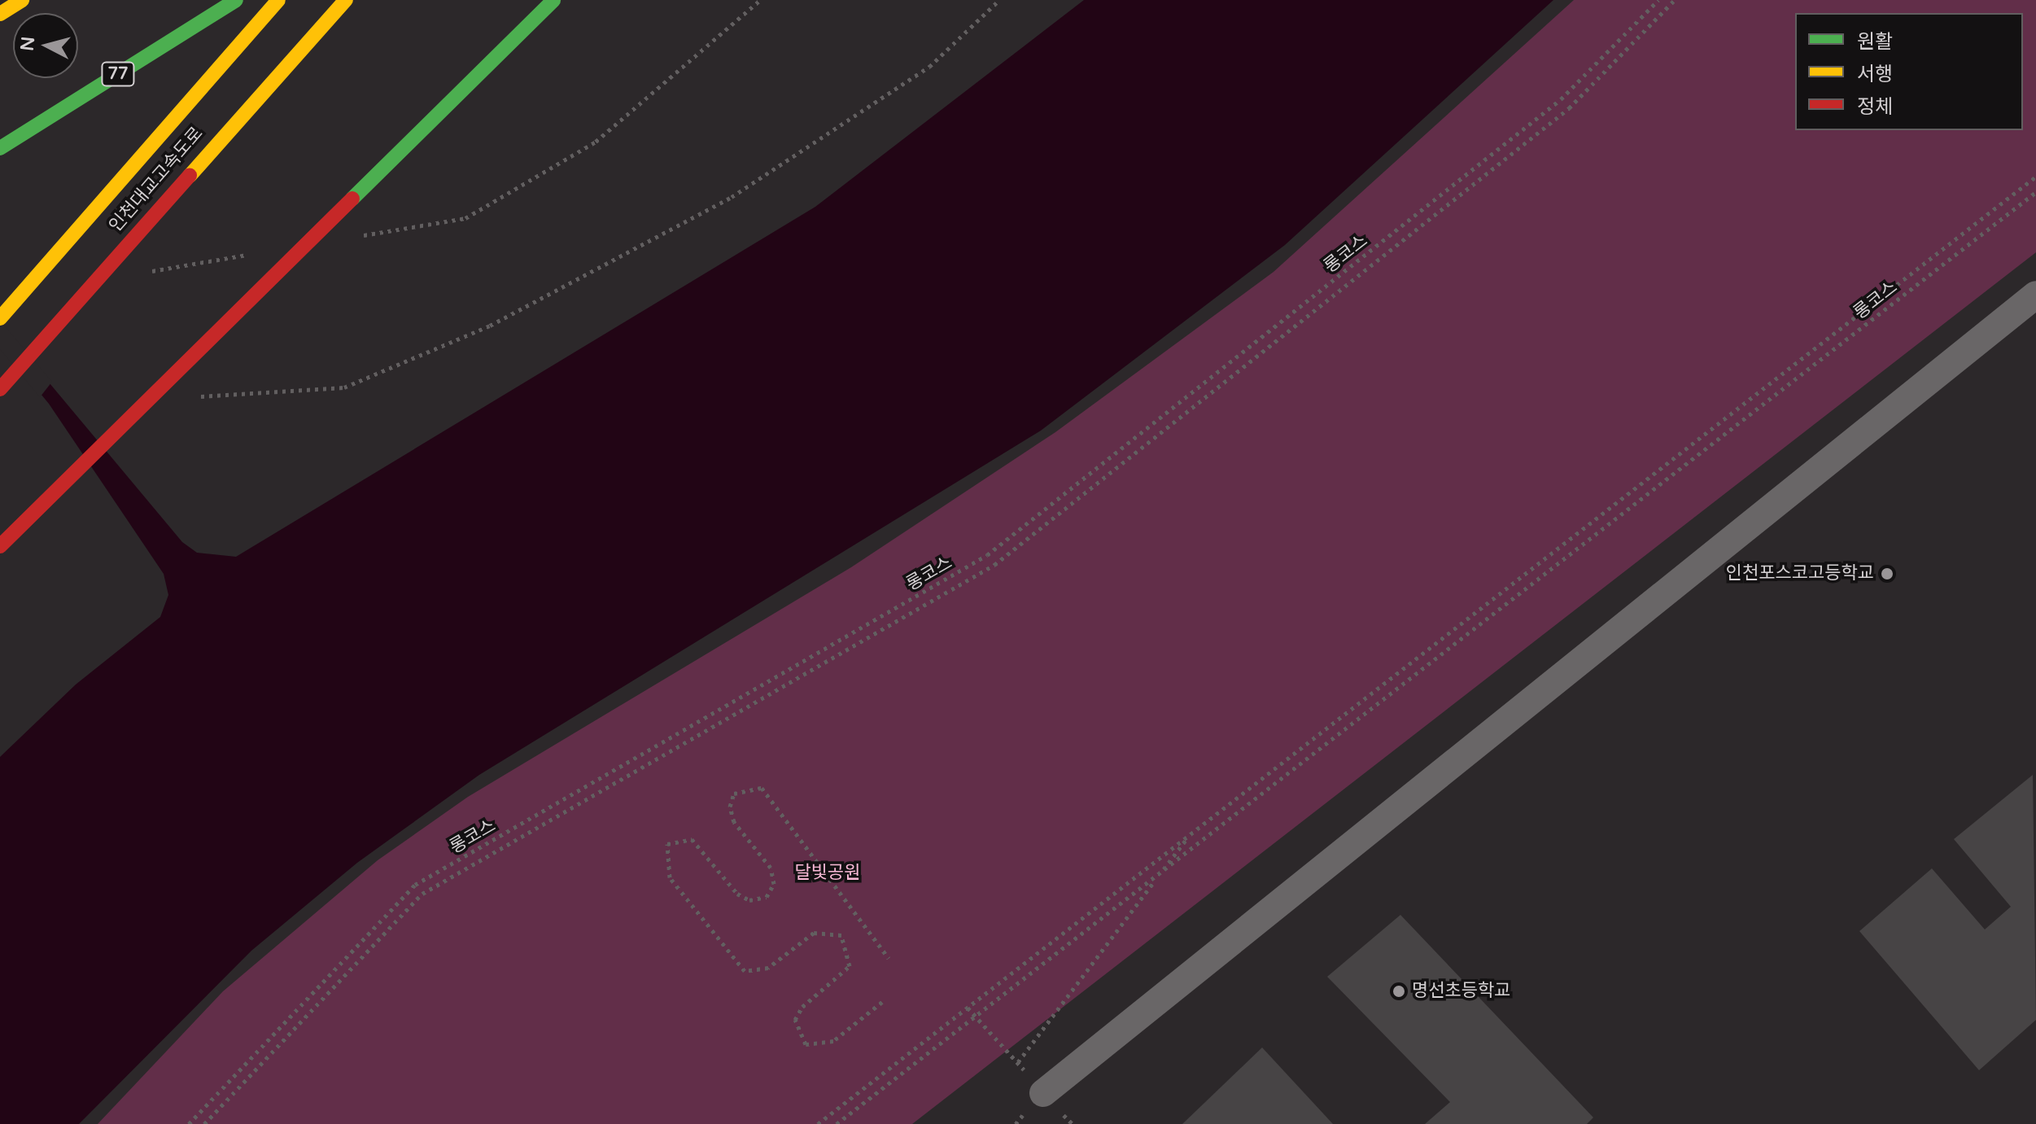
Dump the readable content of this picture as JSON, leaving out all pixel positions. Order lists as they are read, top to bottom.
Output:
{
  "streets": {
    "main road": ["77", "인천대교고속도로"],
    "path": ["롱코스"]
  },
  "parks": ["달빛공원"],
  "places": ["인천포스코고등학교", "명선초등학교"],
  "legend": ["원활", "서행", "정체"],
  "north": "left"
}
